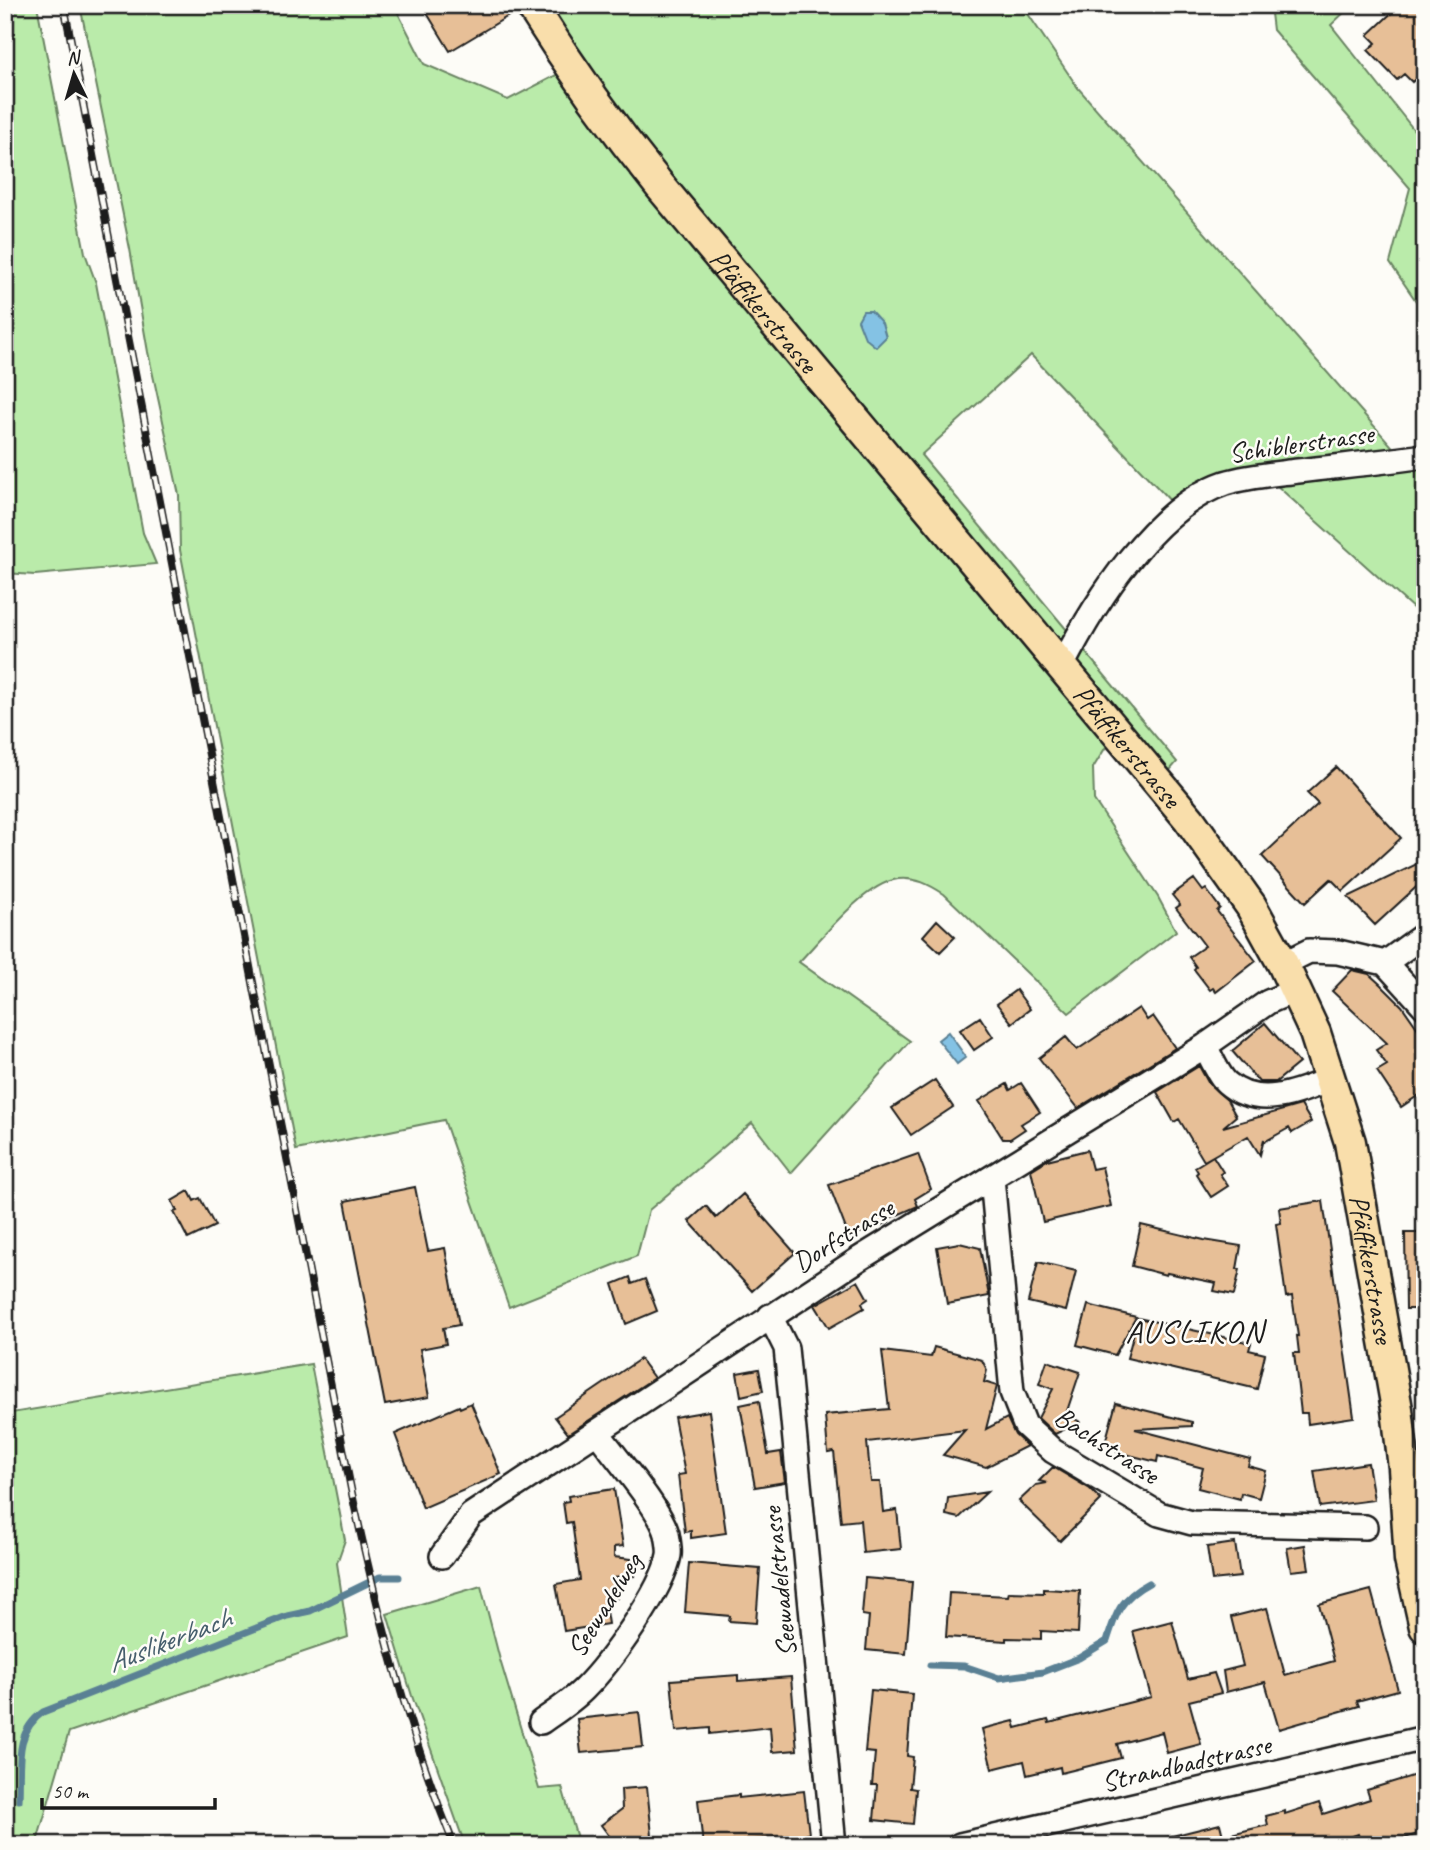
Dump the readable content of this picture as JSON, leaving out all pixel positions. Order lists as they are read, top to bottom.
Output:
{
  "streets": {
    "main road": ["Pfäffikerstrasse"],
    "street": [
      "Schiblerstrasse",
      "Dorfstrasse",
      "Bachstrasse",
      "Seewadelstrasse",
      "Seewadelweg",
      "Strandbadstrasse"
    ]
  },
  "crossings": [
    ["Pfäffikerstrasse", "Schiblerstrasse"],
    ["Pfäffikerstrasse", "Dorfstrasse"],
    ["Dorfstrasse", "Bachstrasse"],
    ["Dorfstrasse", "Seewadelstrasse"],
    ["Dorfstrasse", "Seewadelweg"]
  ],
  "districts": ["AUSLIKON"],
  "water": ["Auslikerbach"],
  "scale_bar": "50 m",
  "north": "top"
}
